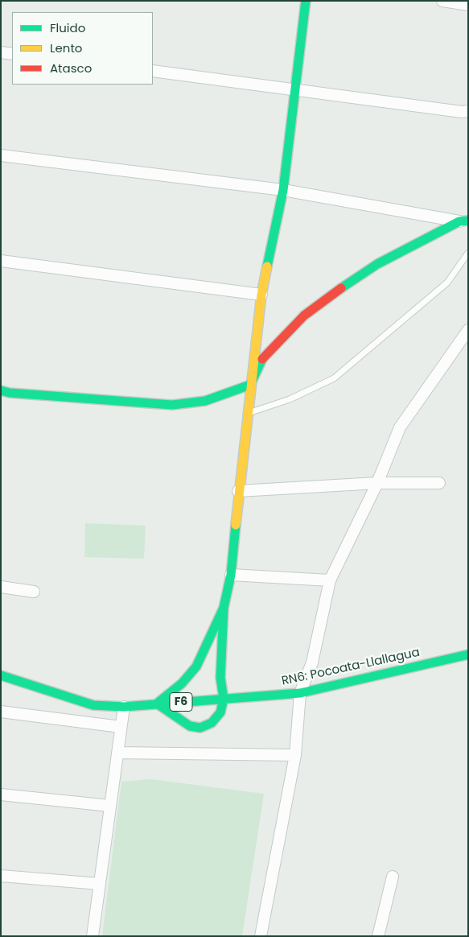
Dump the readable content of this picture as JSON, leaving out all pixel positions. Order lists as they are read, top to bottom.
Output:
{
  "streets": {
    "main road": ["RN6: Pocoata-Llallagua", "F6"]
  },
  "legend": ["Fluido", "Lento", "Atasco"]
}
